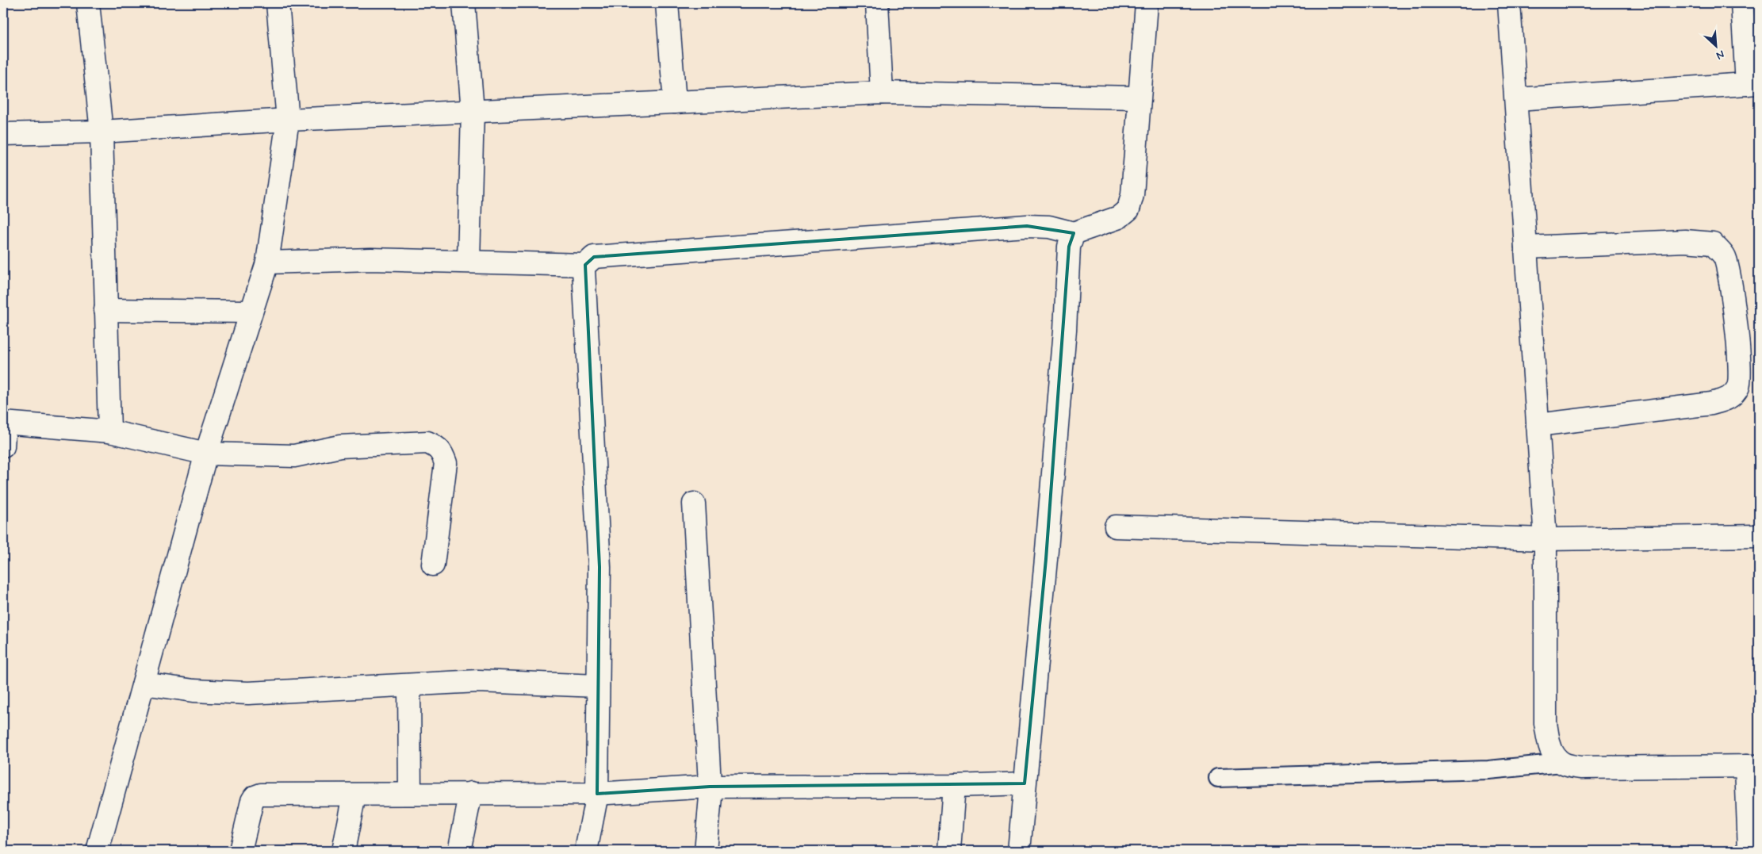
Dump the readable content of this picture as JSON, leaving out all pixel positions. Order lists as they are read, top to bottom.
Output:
{
  "north": "bottom right"
}
